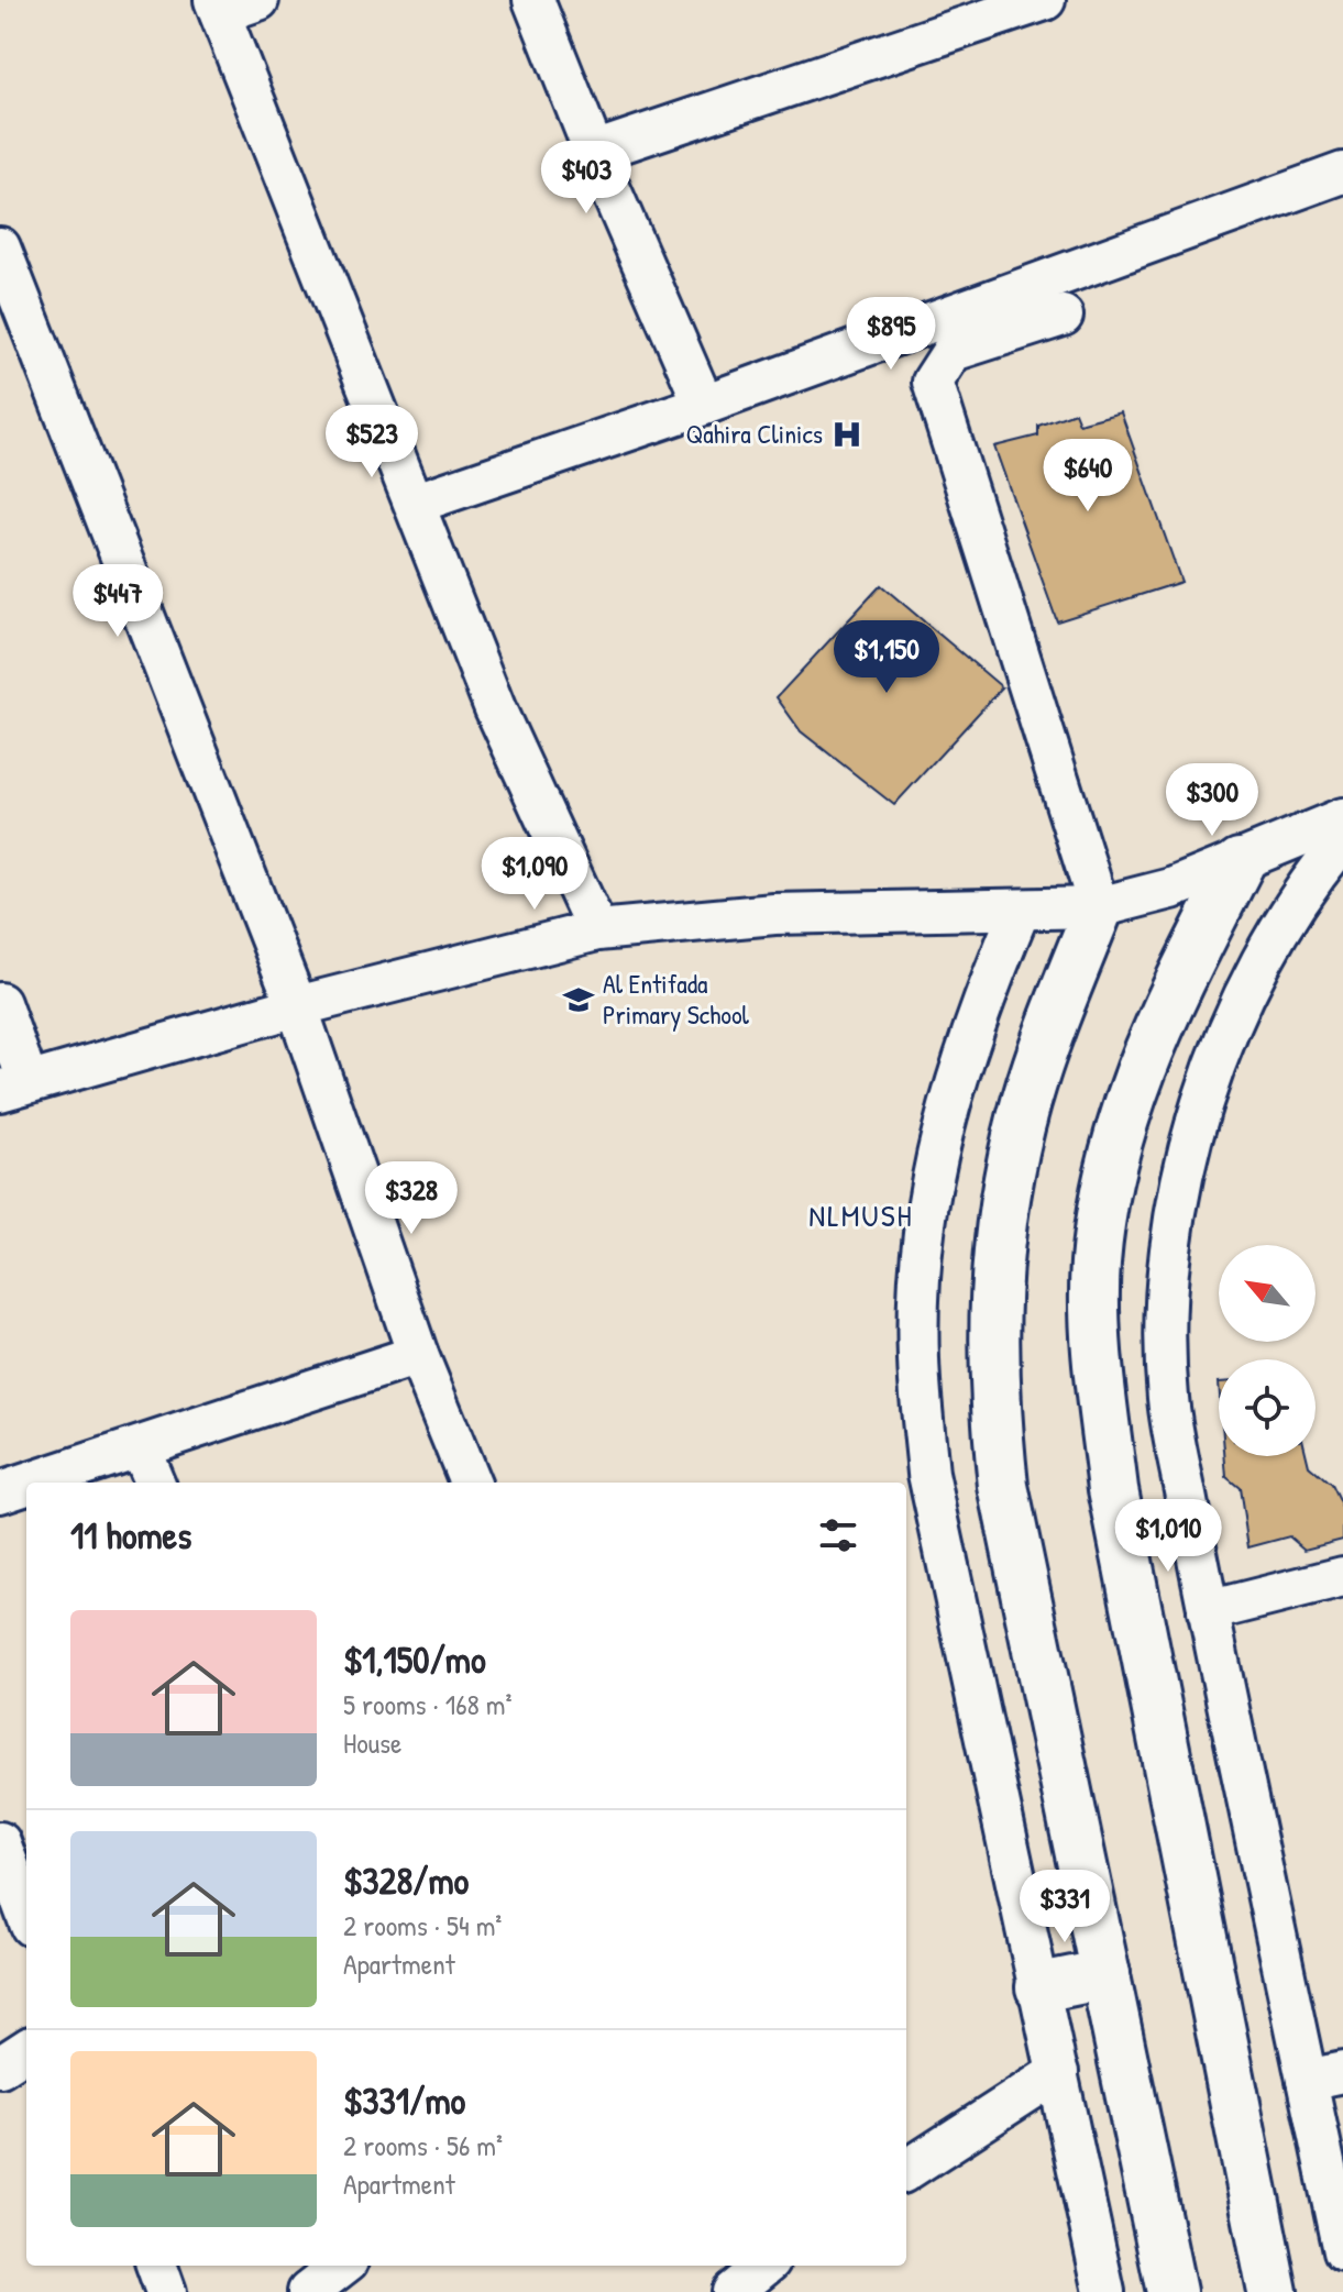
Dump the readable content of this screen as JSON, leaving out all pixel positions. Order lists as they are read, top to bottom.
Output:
{
  "districts": ["NLMUSH"],
  "places": {
    "hospital": ["Qahira Clinics"],
    "school or university": ["Al Entifada Primary School"]
  },
  "north": "top left",
  "page": {
    "price": [
      "$403",
      "$895",
      "$523",
      "$640",
      "$447",
      "$1,150",
      "$300",
      "$1,090",
      "$328",
      "$1,010",
      "$331"
    ],
    "heading": "11 homes",
    "list": [
      {
        "name": "$1,150/mo",
        "note": "5 rooms · 168 m² · House"
      },
      {
        "name": "$328/mo",
        "note": "2 rooms · 54 m² · Apartment"
      },
      {
        "name": "$331/mo",
        "note": "2 rooms · 56 m² · Apartment"
      }
    ]
  }
}
